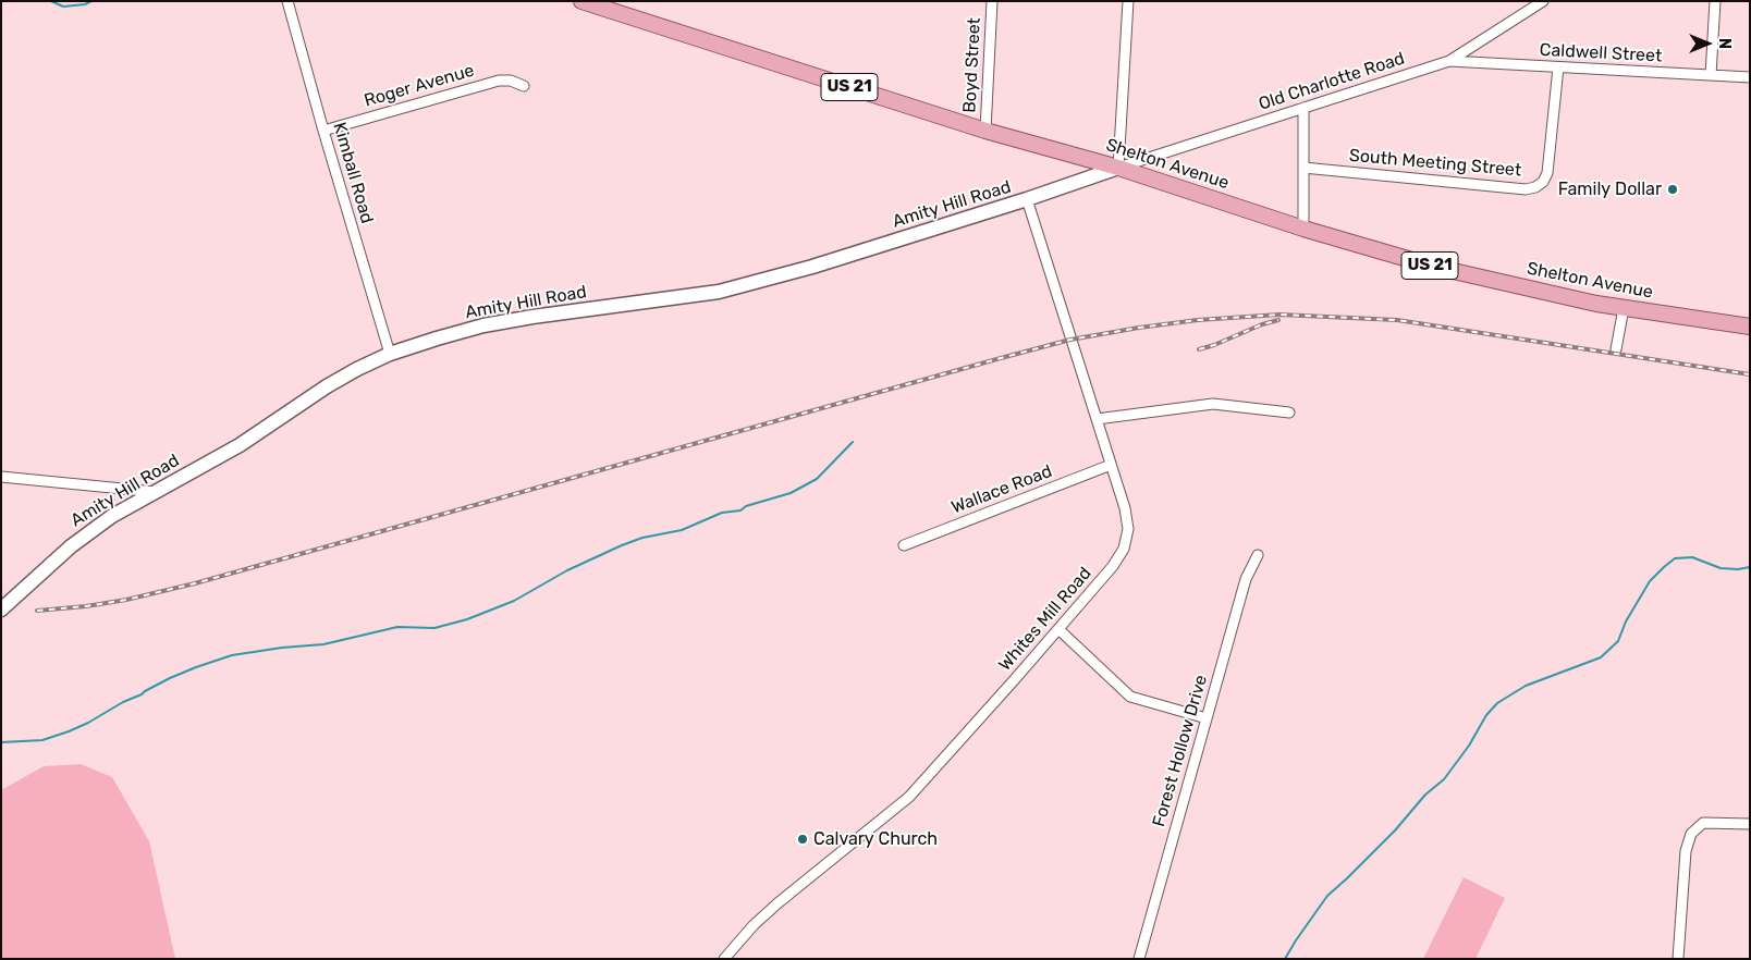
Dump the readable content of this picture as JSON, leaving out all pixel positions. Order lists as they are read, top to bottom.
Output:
{
  "streets": {
    "main road": ["US 21", "Shelton Avenue"],
    "street": [
      "Caldwell Street",
      "Boyd Street",
      "Old Charlotte Road",
      "Roger Avenue",
      "South Meeting Street",
      "Kimball Road",
      "Amity Hill Road",
      "Wallace Road",
      "Whites Mill Road",
      "Forest Hollow Drive"
    ]
  },
  "crossings": [
    ["Caldwell Street", "Old Charlotte Road"],
    ["Caldwell Street", "South Meeting Street"],
    ["Boyd Street", "Shelton Avenue"],
    ["Old Charlotte Road", "Shelton Avenue"],
    ["Old Charlotte Road", "Amity Hill Road"],
    ["Roger Avenue", "Kimball Road"],
    ["Shelton Avenue", "Amity Hill Road"],
    ["Kimball Road", "Amity Hill Road"],
    ["Amity Hill Road", "Whites Mill Road"],
    ["Wallace Road", "Whites Mill Road"]
  ],
  "places": ["Family Dollar", "Calvary Church"],
  "north": "right"
}
